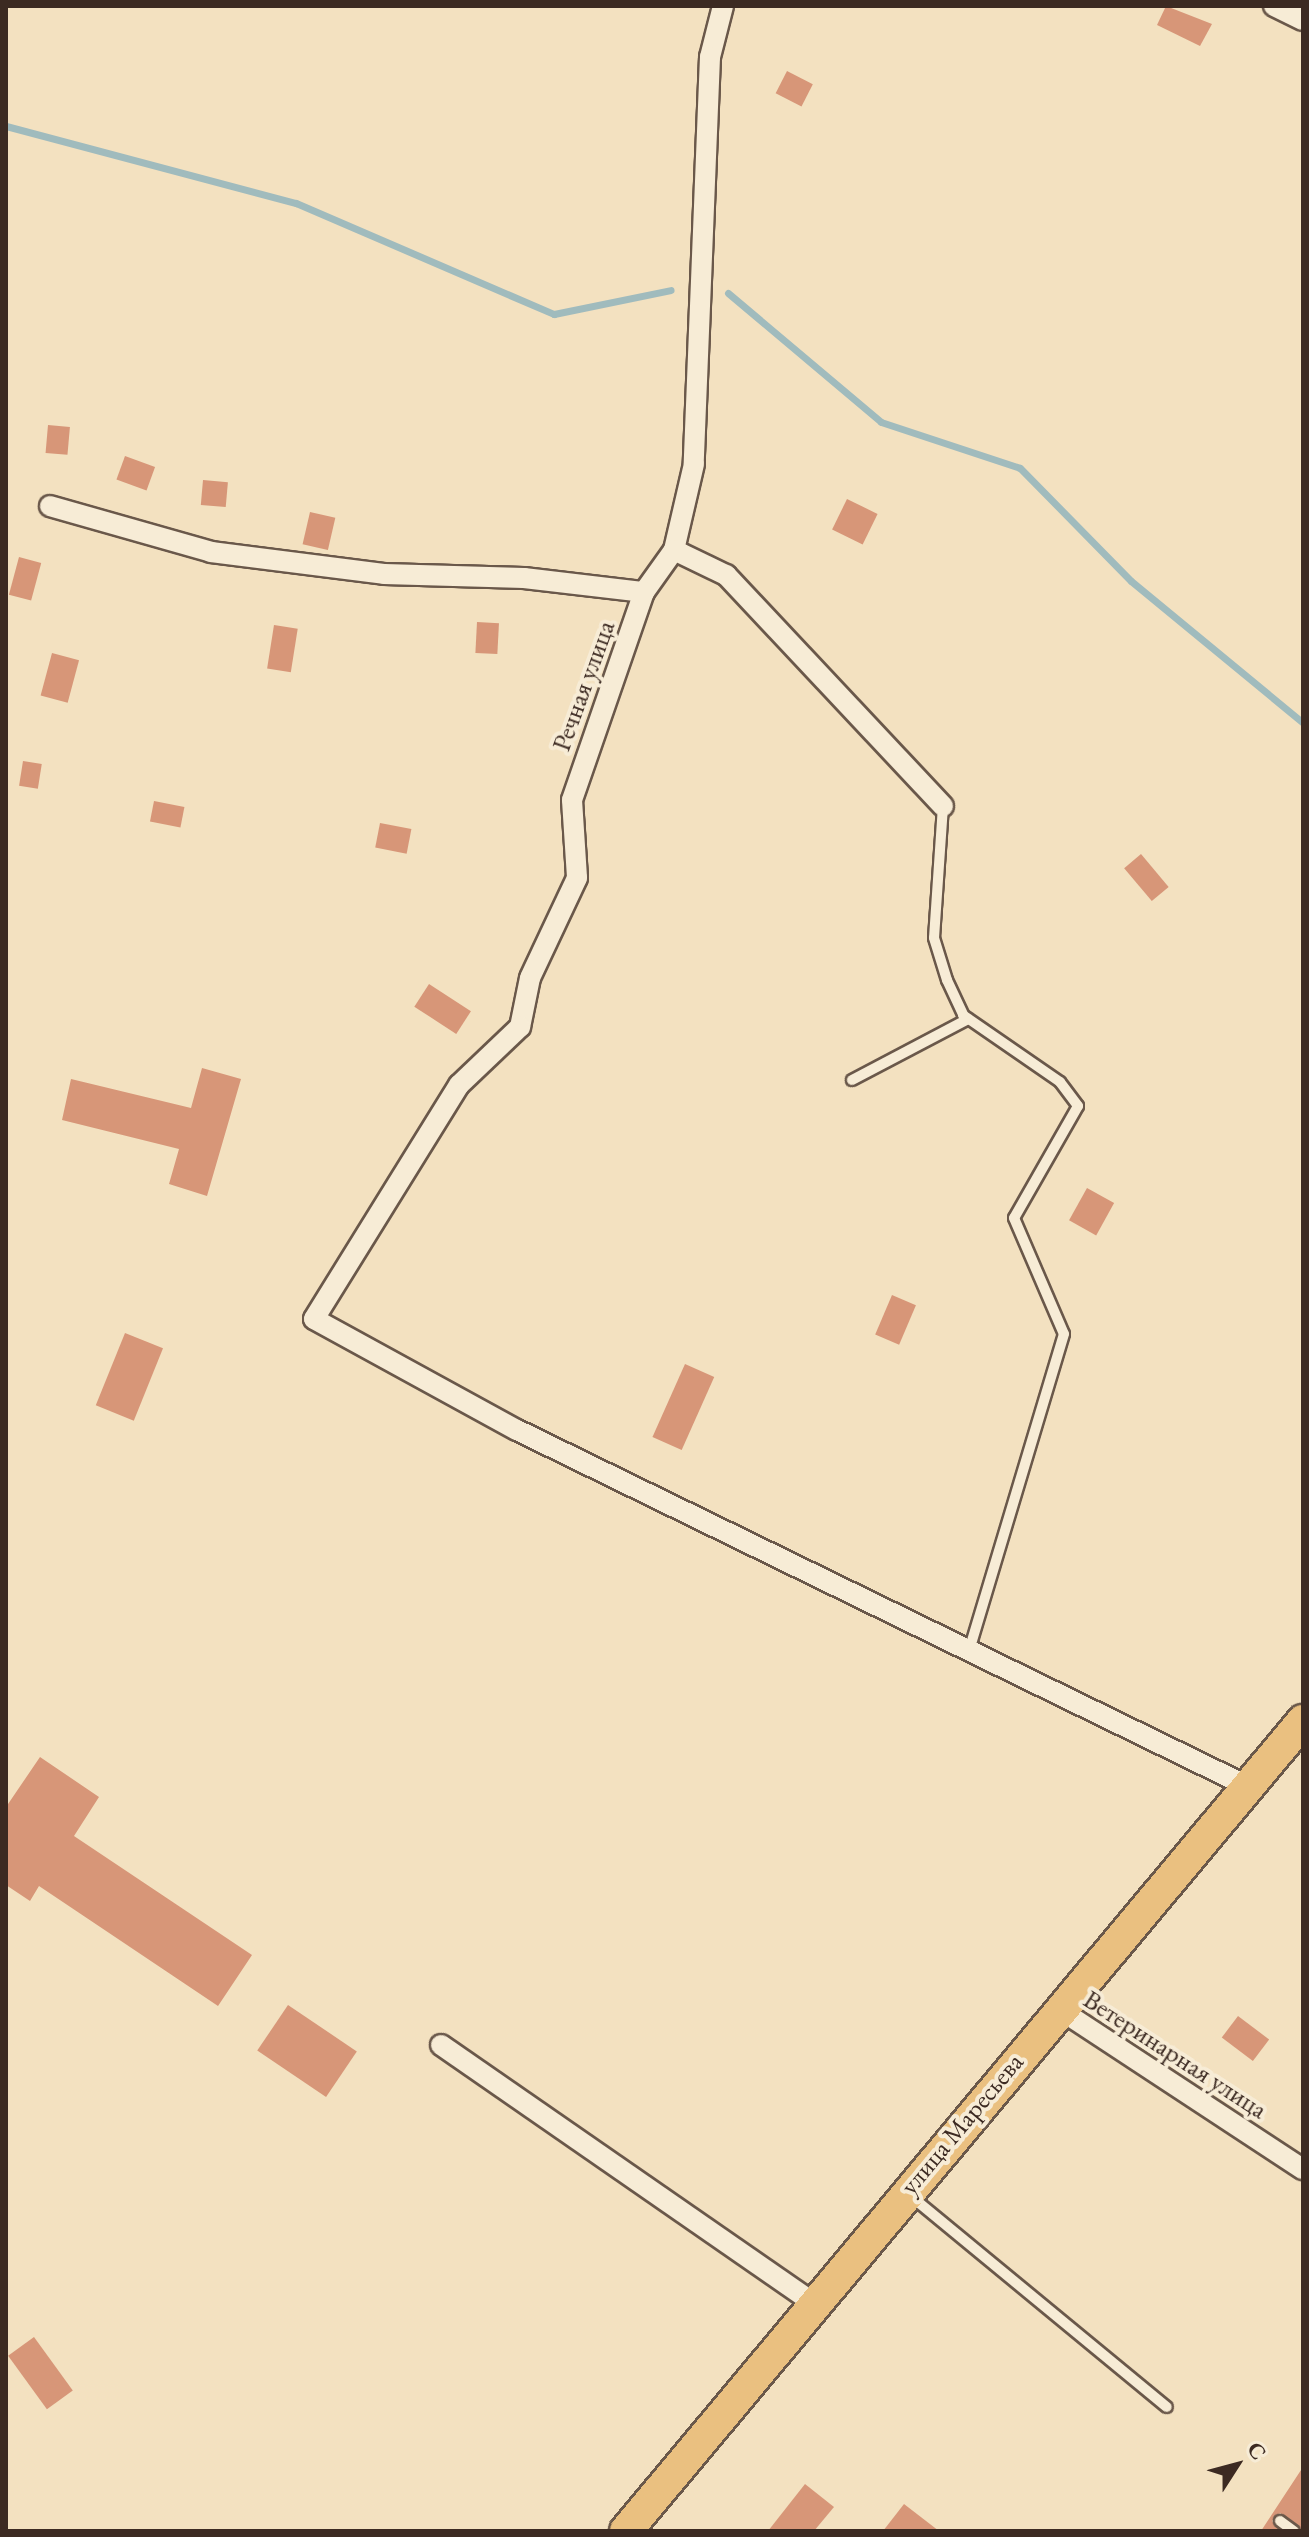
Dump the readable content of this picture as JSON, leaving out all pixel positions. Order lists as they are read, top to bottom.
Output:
{
  "streets": {
    "main road": ["улица Маресьева"],
    "street": ["Речная улица", "Ветеринарная улица"]
  },
  "crossings": [
    ["Ветеринарная улица", "улица Маресьева"]
  ],
  "north": "top right"
}
